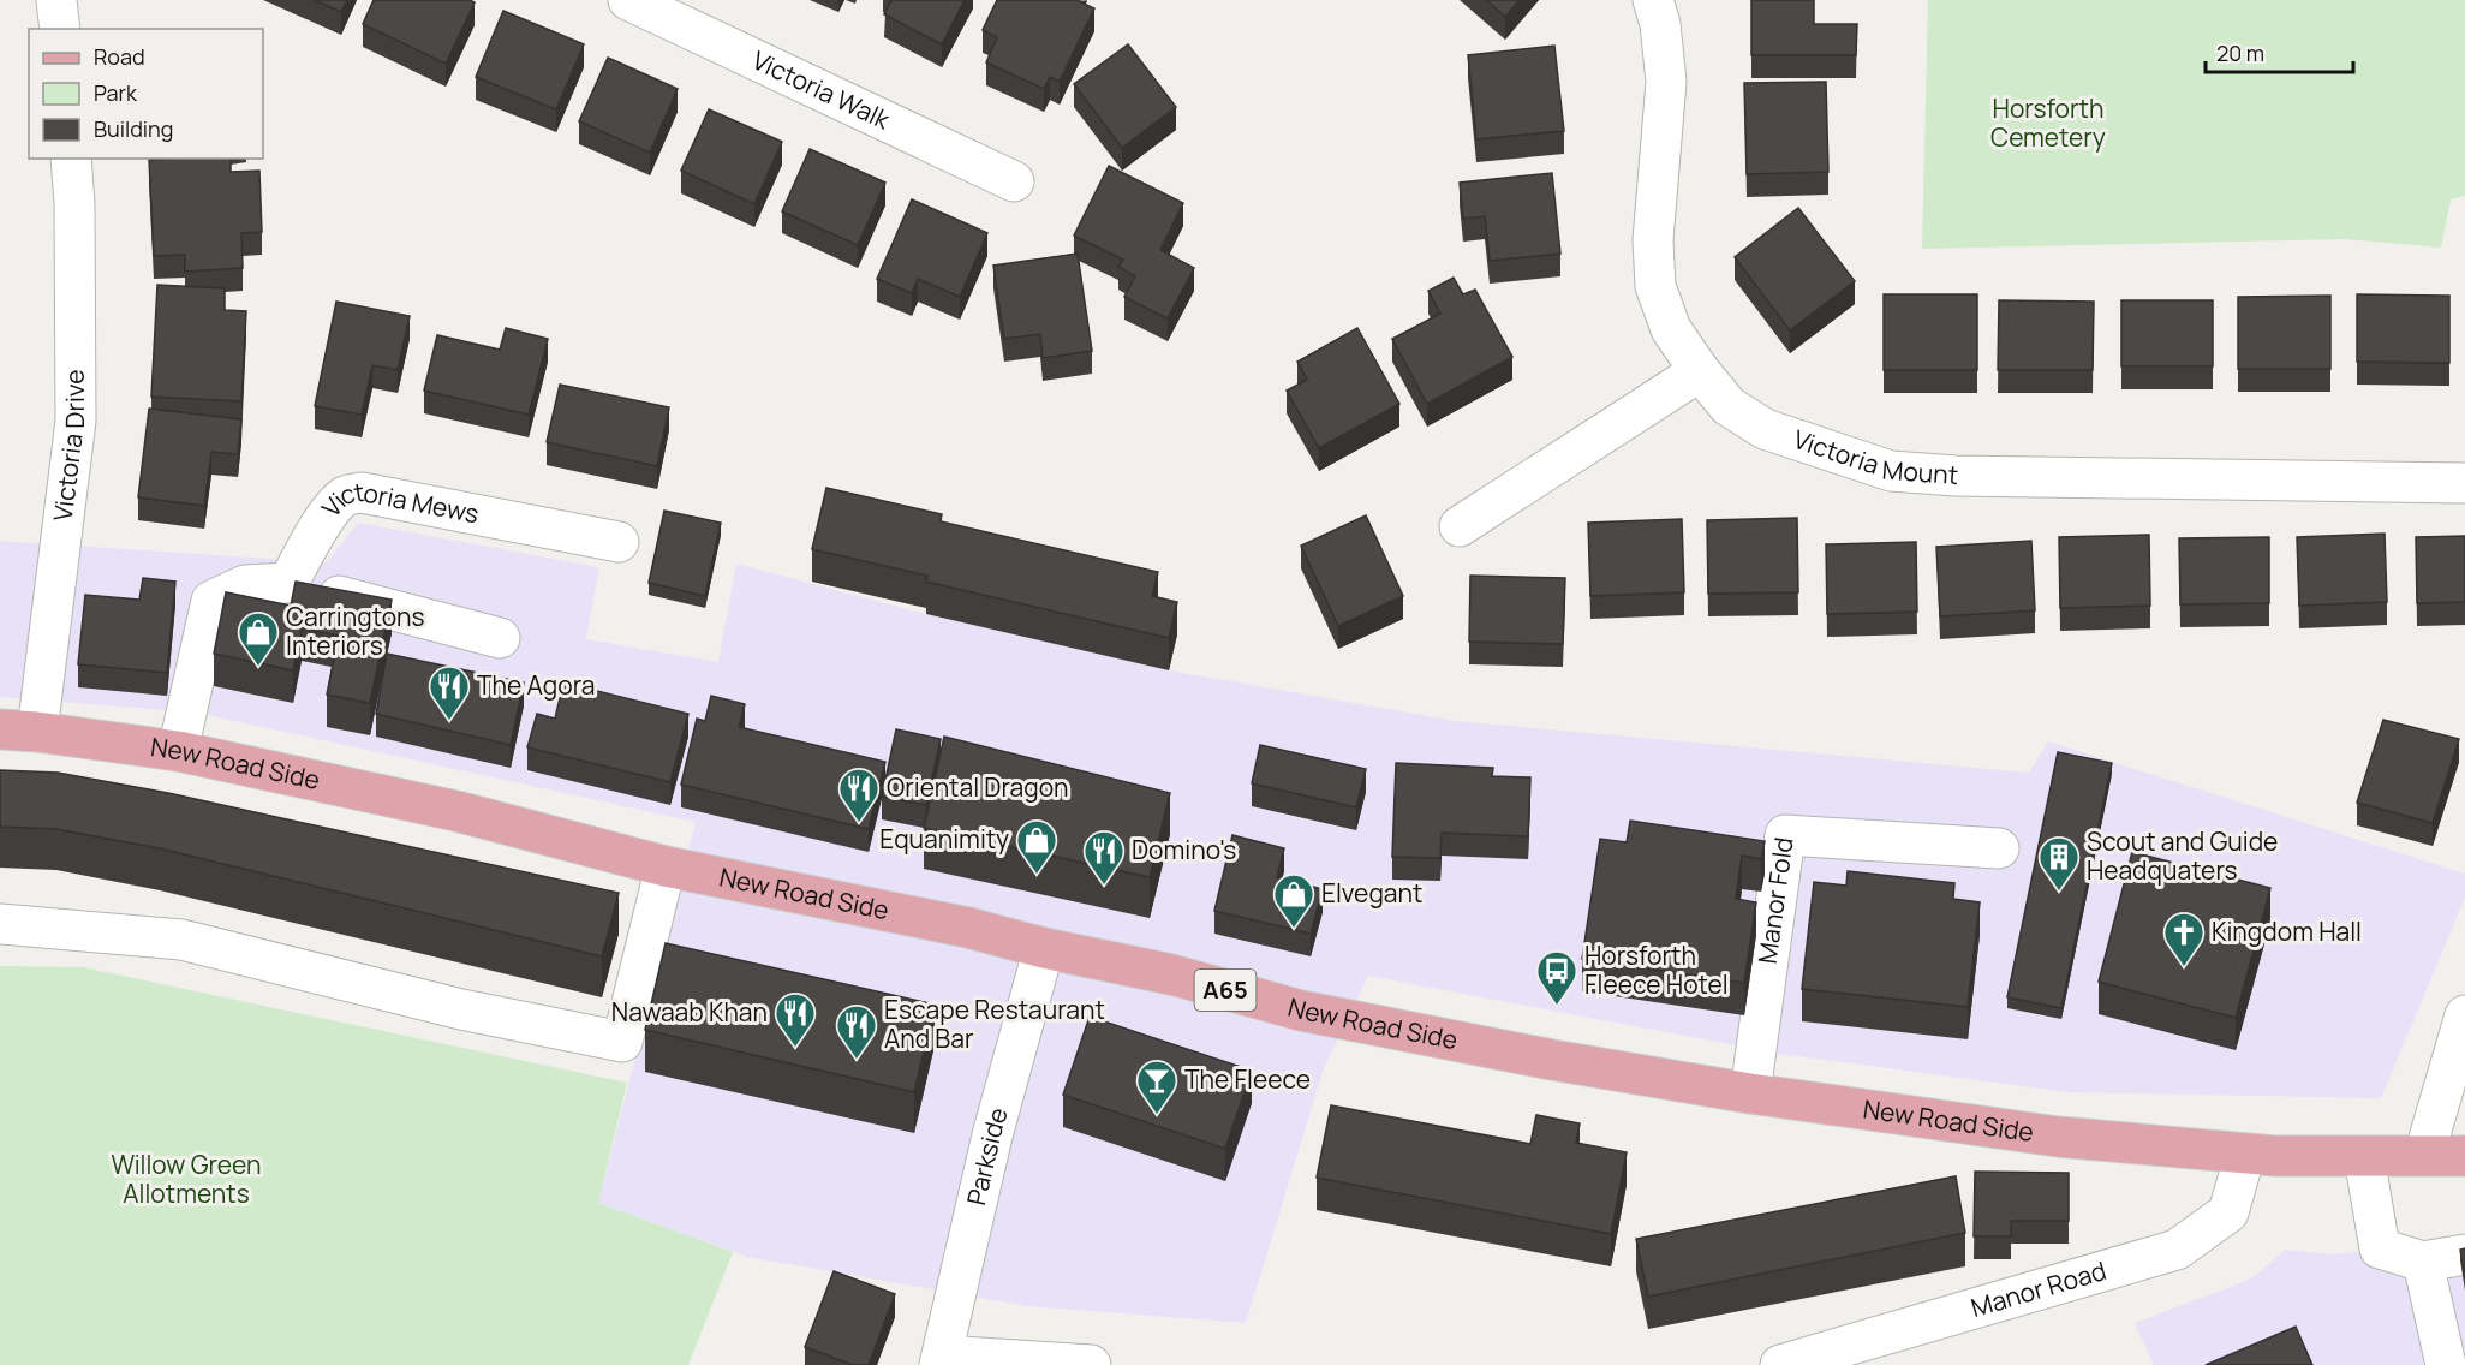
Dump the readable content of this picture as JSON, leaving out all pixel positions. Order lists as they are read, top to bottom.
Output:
{
  "streets": {
    "main road": ["New Road Side", "A65"],
    "street": [
      "Victoria Walk",
      "Victoria Drive",
      "Victoria Mount",
      "Victoria Mews",
      "Manor Fold",
      "Parkside",
      "Manor Road"
    ]
  },
  "crossings": [
    ["Victoria Drive", "New Road Side"],
    ["New Road Side", "Manor Fold"],
    ["New Road Side", "Parkside"],
    ["New Road Side", "Manor Road"]
  ],
  "parks": ["Horsforth Cemetery", "Willow Green Allotments"],
  "places": {
    "shop": ["Carringtons Interiors", "Equanimity", "Elvegant"],
    "restaurant": [
      "The Agora",
      "Oriental Dragon",
      "Domino's",
      "Nawaab Khan",
      "Escape Restaurant And Bar"
    ],
    "building": ["Scout and Guide Headquaters"],
    "church": ["Kingdom Hall"],
    "bus stop": ["Horsforth Fleece Hotel"],
    "bar": ["The Fleece"]
  },
  "legend": ["Road", "Park", "Building"],
  "scale_bar": "20 m"
}
